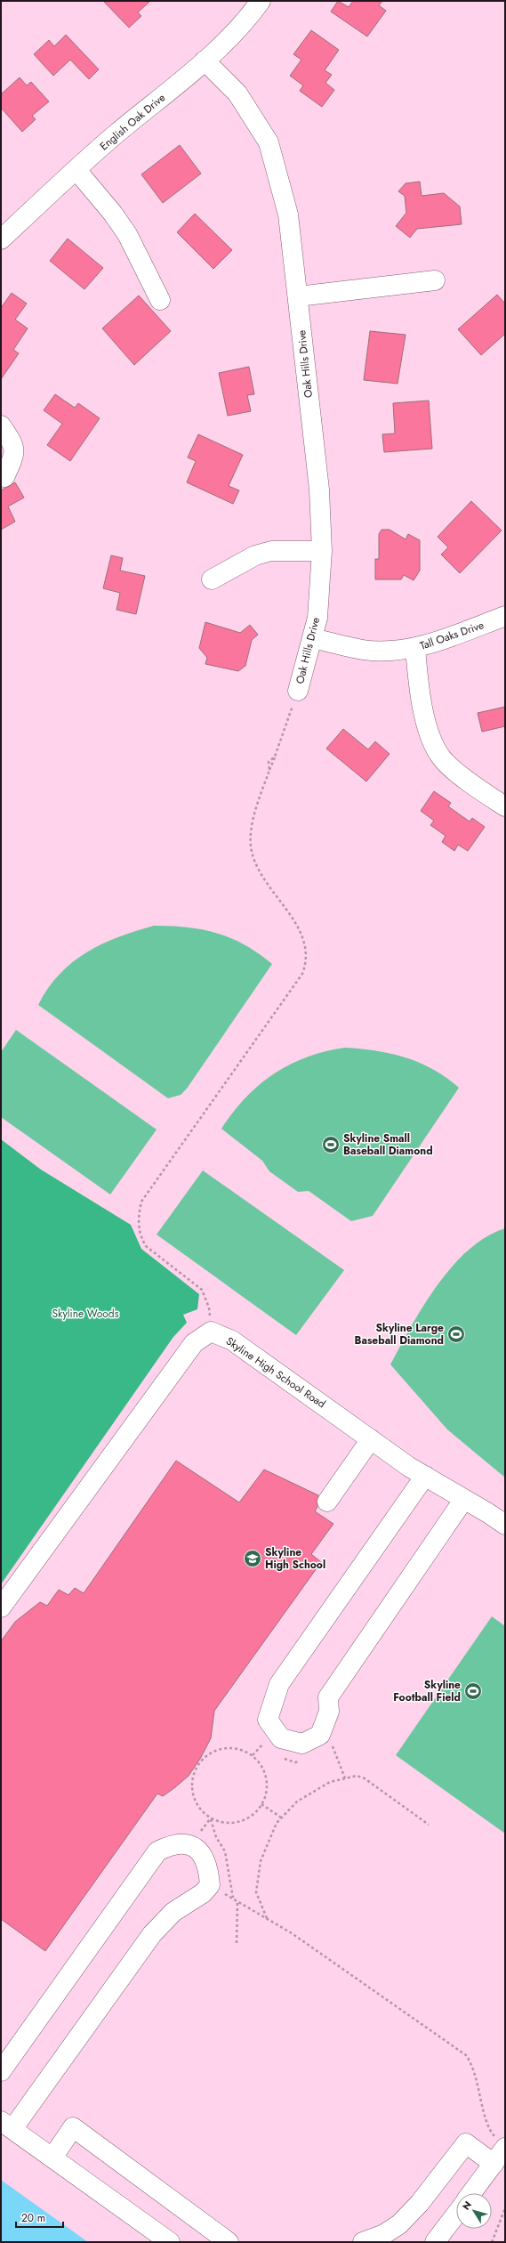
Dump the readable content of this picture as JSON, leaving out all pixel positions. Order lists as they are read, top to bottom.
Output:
{
  "streets": {
    "street": [
      "English Oak Drive",
      "Oak Hills Drive",
      "Tall Oaks Drive",
      "Skyline High School Road"
    ]
  },
  "crossings": [
    ["English Oak Drive", "Oak Hills Drive"],
    ["Oak Hills Drive", "Tall Oaks Drive"]
  ],
  "parks": ["Skyline Woods"],
  "places": {
    "sports": ["Skyline Small Baseball Diamond", "Skyline Large Baseball Diamond", "Skyline Football Field"],
    "school or university": ["Skyline High School"]
  },
  "scale_bar": "20 m",
  "north": "top left"
}
